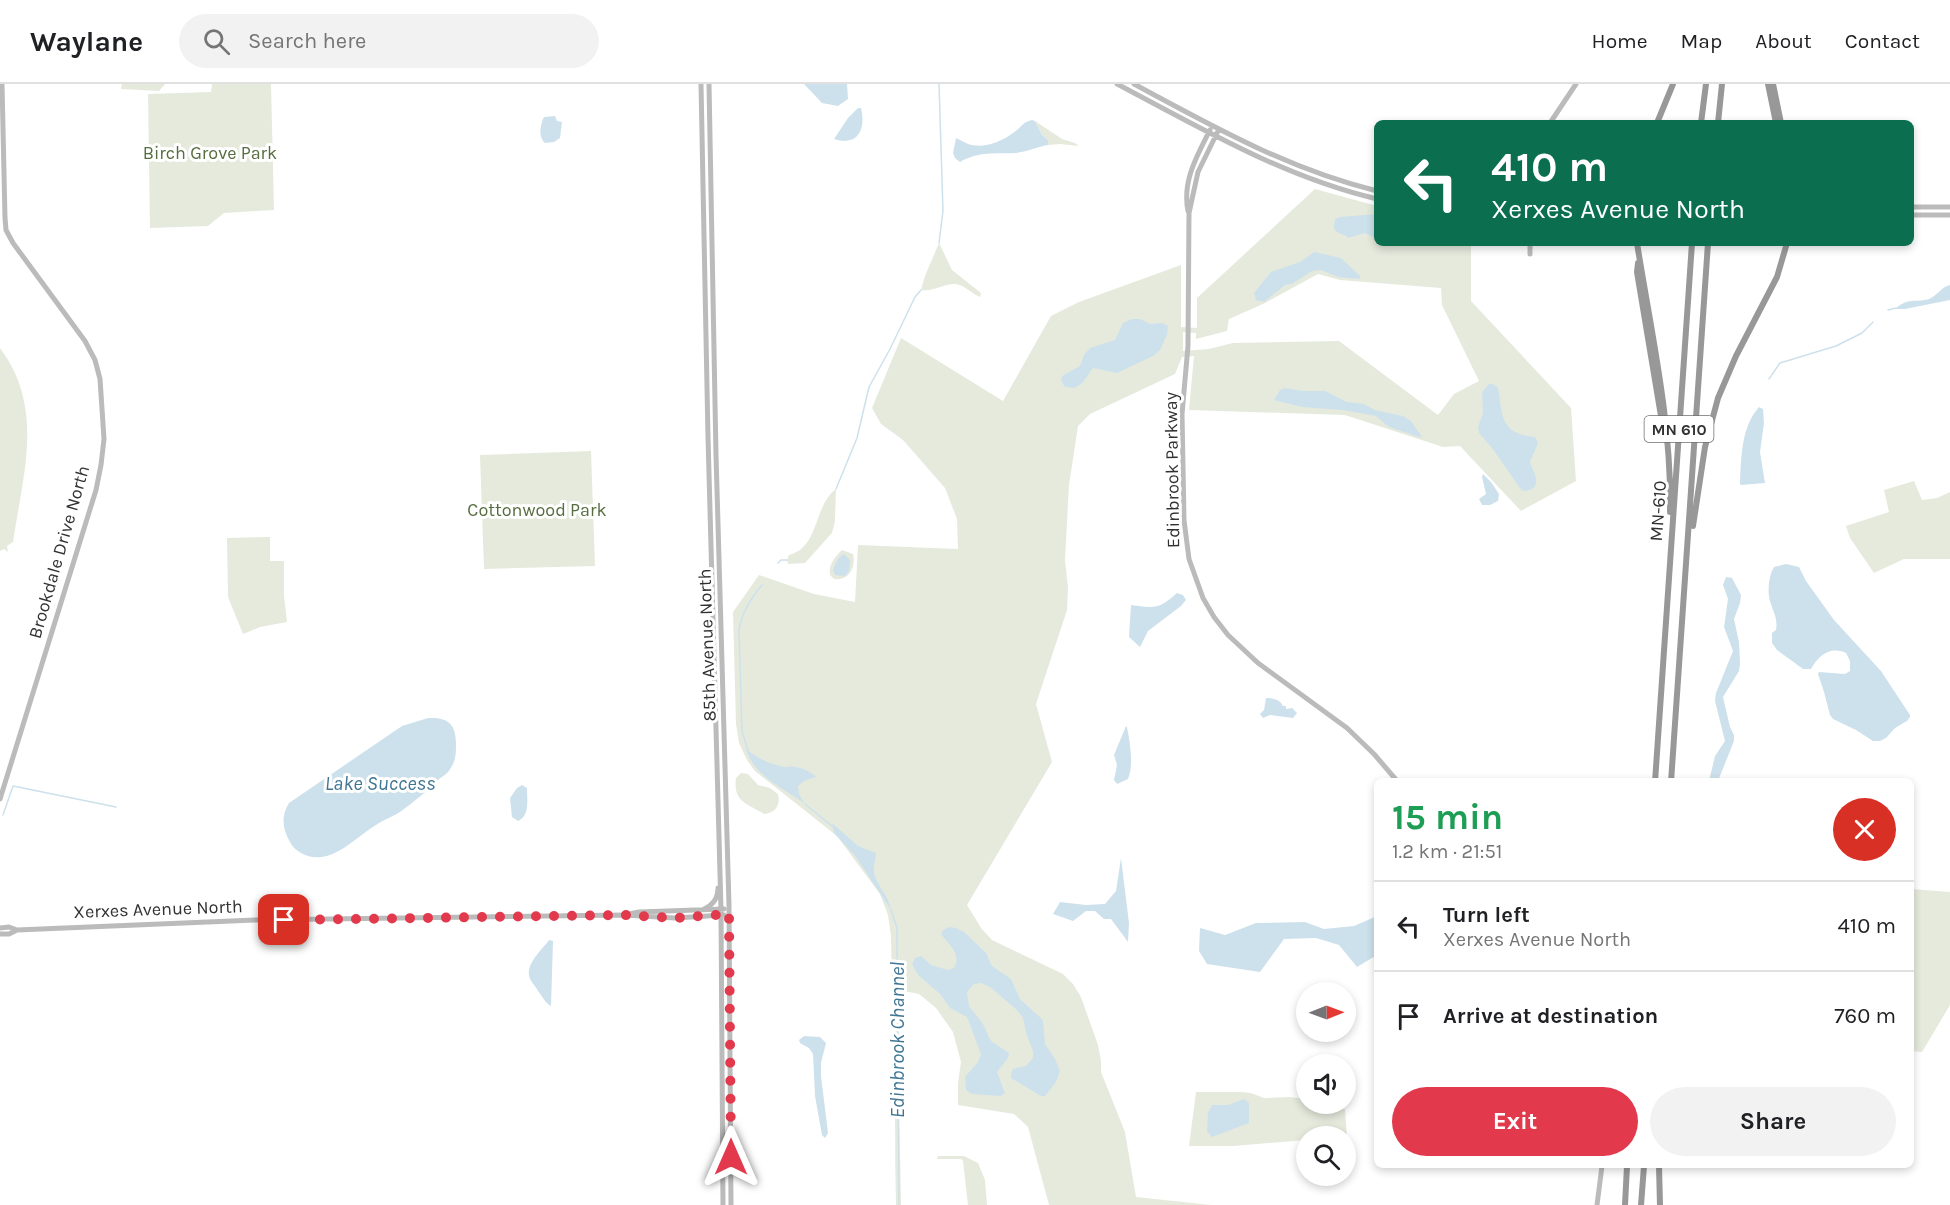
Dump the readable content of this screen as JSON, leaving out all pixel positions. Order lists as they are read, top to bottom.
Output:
{
  "streets": {
    "highway": ["MN 610", "MN-610"],
    "main road": [
      "Edinbrook Parkway",
      "Brookdale Drive North",
      "85th Avenue North",
      "Xerxes Avenue North"
    ]
  },
  "crossings": [
    ["MN 610", "MN-610"],
    ["85th Avenue North", "Xerxes Avenue North"]
  ],
  "water": ["Lake Success", "Edinbrook Channel"],
  "parks": ["Birch Grove Park", "Cottonwood Park"],
  "north": "right",
  "page": {
    "header": "Waylane",
    "search": "Search here",
    "nav": [
      "Home",
      "Map",
      "About",
      "Contact"
    ],
    "turn": ["410 m", "Xerxes Avenue North"],
    "heading": ["15 min", "1.2 km · 21:51"],
    "list": [
      {
        "name": "Turn left",
        "note": "Xerxes Avenue North",
        "value": "410 m"
      },
      {
        "name": "Arrive at destination",
        "value": "760 m"
      }
    ],
    "buttons": ["Exit", "Share"]
  }
}
